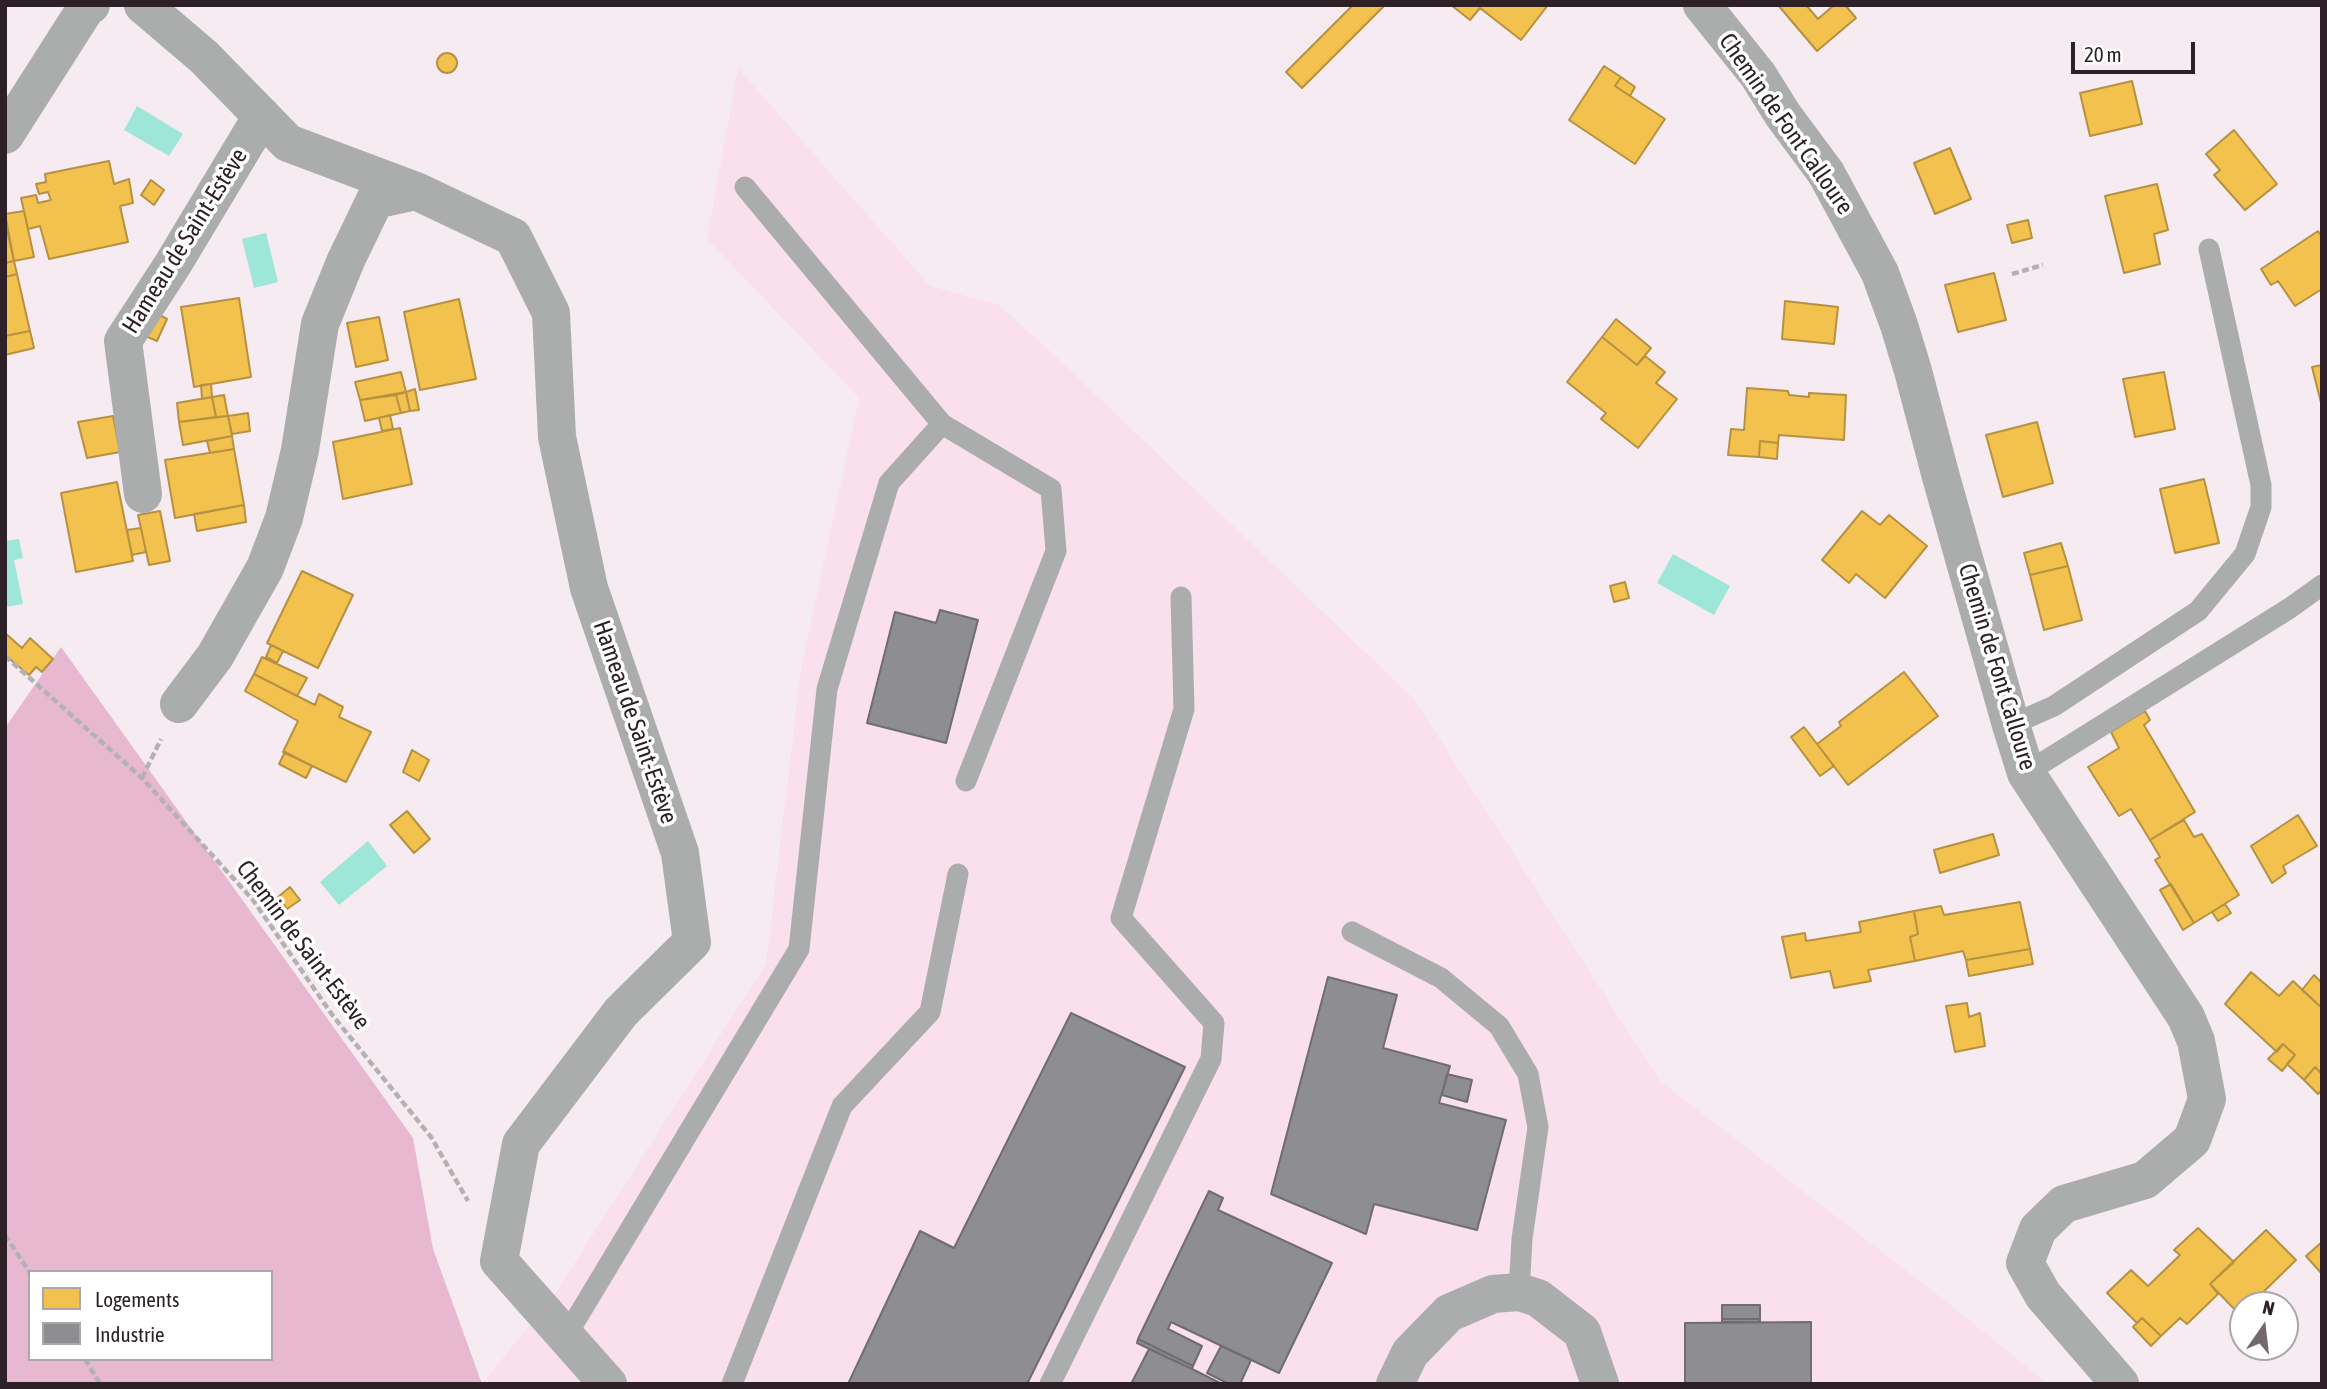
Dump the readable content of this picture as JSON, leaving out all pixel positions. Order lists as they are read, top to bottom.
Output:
{
  "streets": {
    "street": ["Chemin de Font Calloure", "Hameau de Saint-Estève"],
    "path": ["Chemin de Saint-Estève"]
  },
  "legend": ["Logements", "Industrie"],
  "scale_bar": "20 m",
  "north": "top"
}
